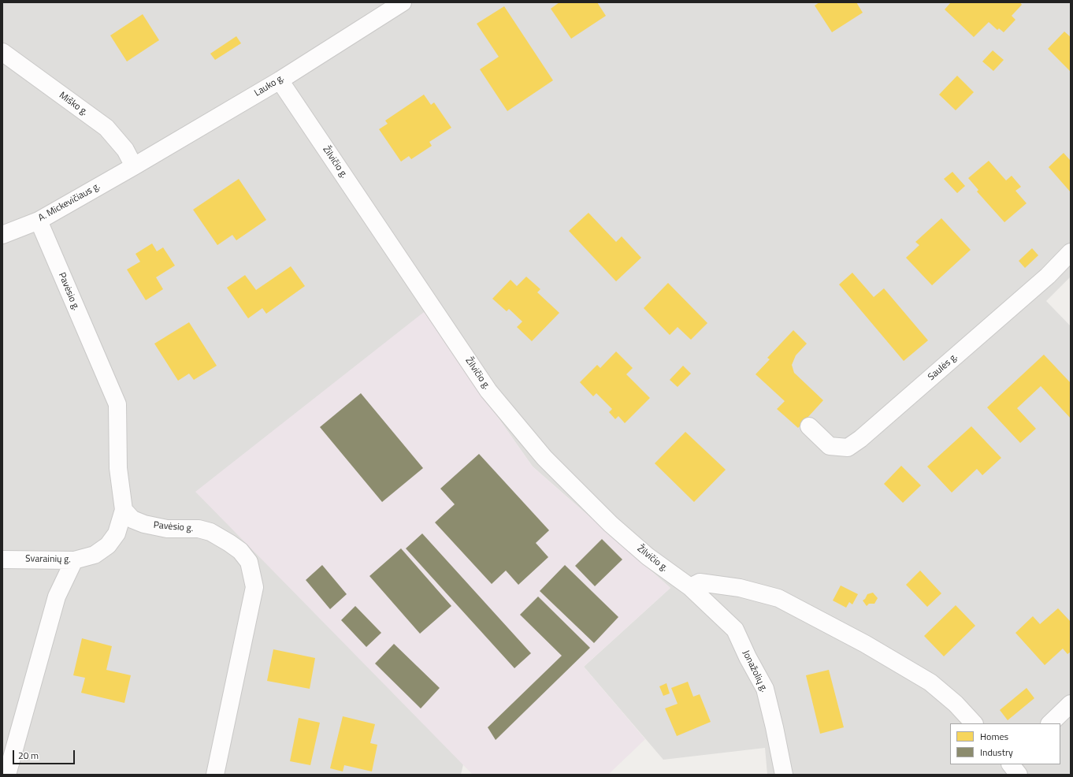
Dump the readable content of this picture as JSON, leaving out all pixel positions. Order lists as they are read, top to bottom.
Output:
{
  "streets": {
    "street": [
      "Lauko g.",
      "Miško g.",
      "Žilvičio g.",
      "A. Mickevičiaus g.",
      "Pavėsio g.",
      "Saulės g.",
      "Svarainių g.",
      "Jonažolių g."
    ]
  },
  "crossings": [
    ["Lauko g.", "Miško g."],
    ["Lauko g.", "Žilvičio g."],
    ["Lauko g.", "A. Mickevičiaus g."],
    ["Miško g.", "A. Mickevičiaus g."],
    ["Žilvičio g.", "Jonažolių g."],
    ["A. Mickevičiaus g.", "Pavėsio g."],
    ["Pavėsio g.", "Svarainių g."]
  ],
  "legend": ["Homes", "Industry"],
  "scale_bar": "20 m"
}
